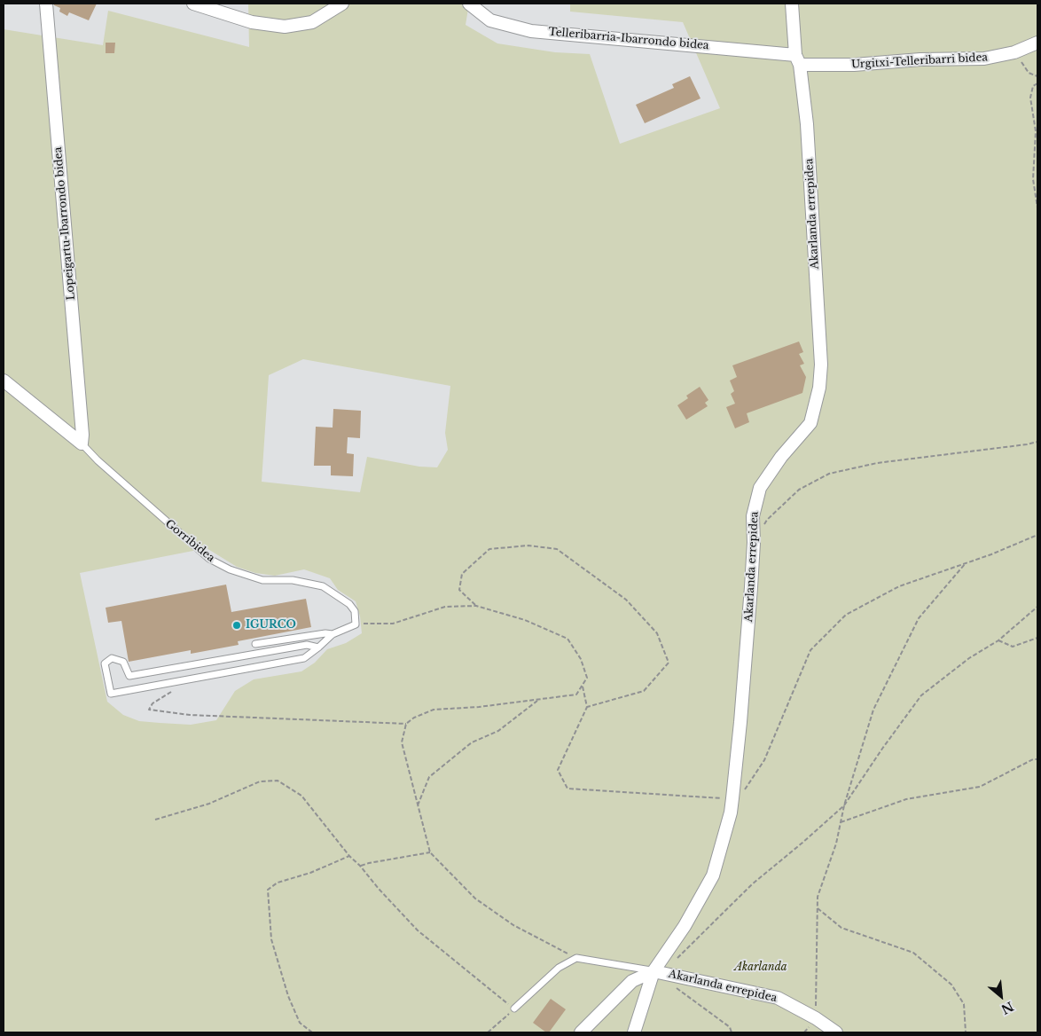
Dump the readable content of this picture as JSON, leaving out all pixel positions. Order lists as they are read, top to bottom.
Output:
{
  "streets": {
    "street": [
      "Telleribarria-Ibarrondo bidea",
      "Urgitxi-Telleribarri bidea",
      "Akarlanda errepidea",
      "Lopeigartu-Ibarrondo bidea"
    ],
    "lane": ["Gorribidea"]
  },
  "crossings": [
    ["Telleribarria-Ibarrondo bidea", "Urgitxi-Telleribarri bidea"],
    ["Telleribarria-Ibarrondo bidea", "Akarlanda errepidea"],
    ["Urgitxi-Telleribarri bidea", "Akarlanda errepidea"],
    ["Lopeigartu-Ibarrondo bidea", "Gorribidea"]
  ],
  "parks": ["Akarlanda"],
  "places": ["IGURCO"],
  "north": "bottom right"
}
